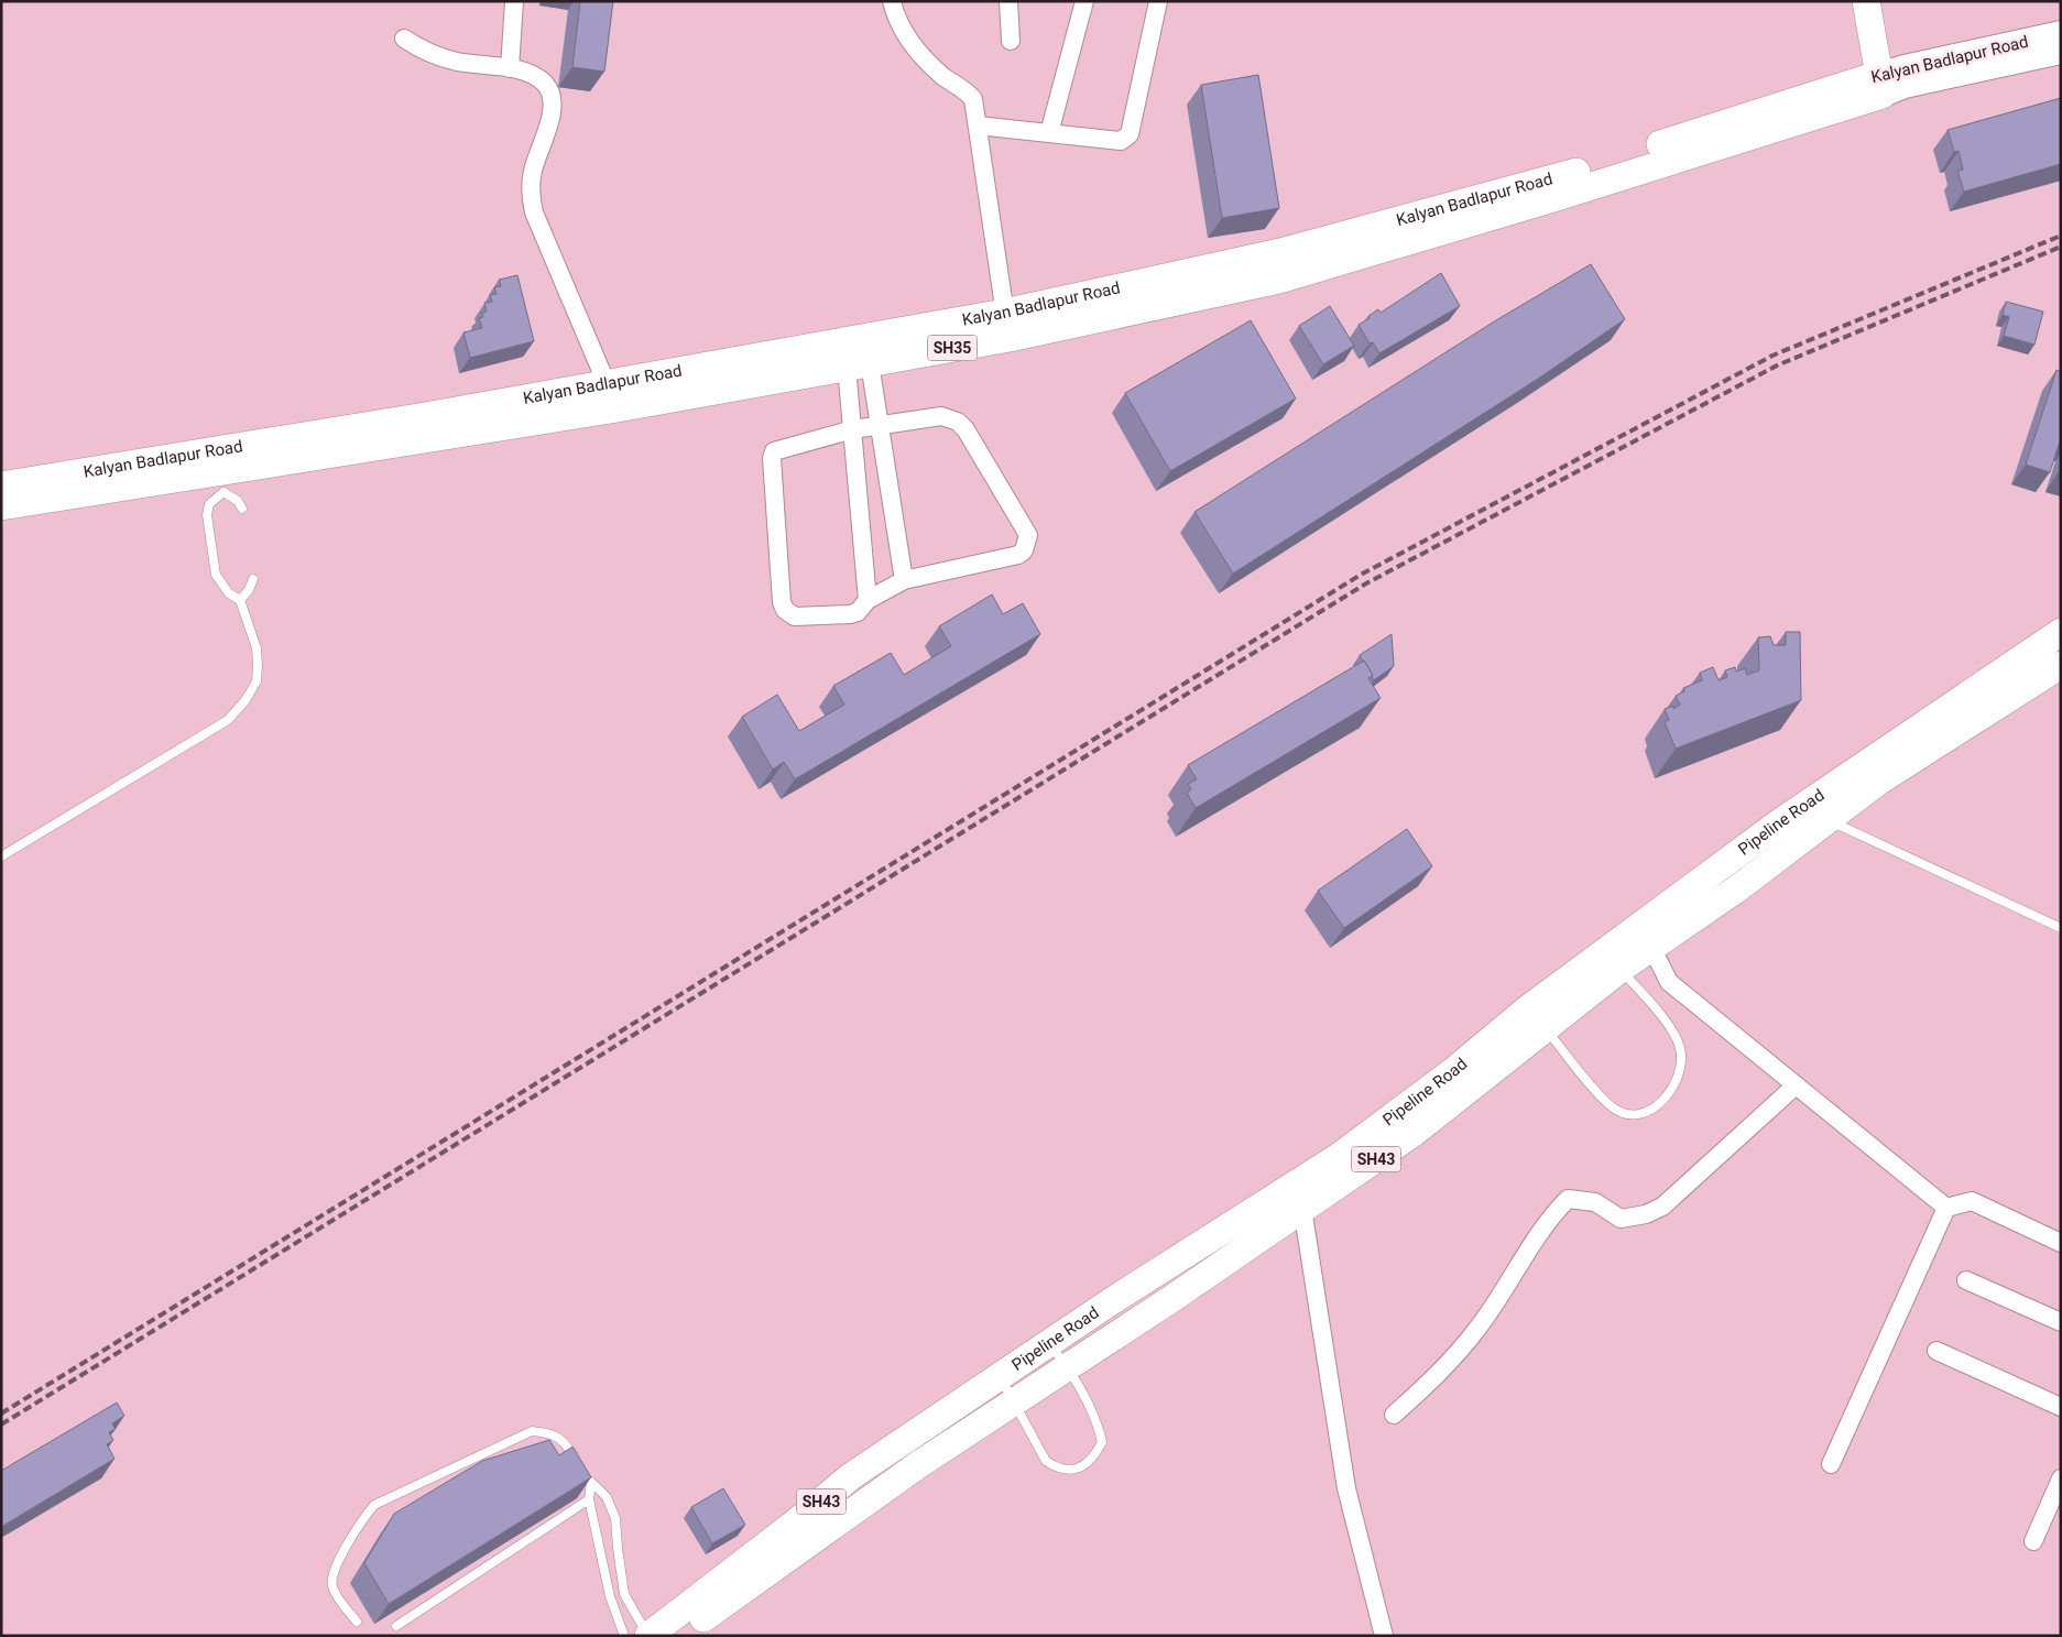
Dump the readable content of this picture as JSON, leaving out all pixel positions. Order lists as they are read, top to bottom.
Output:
{
  "streets": {
    "main road": [
      "Kalyan Badlapur Road",
      "SH35",
      "Pipeline Road",
      "SH43"
    ]
  }
}
